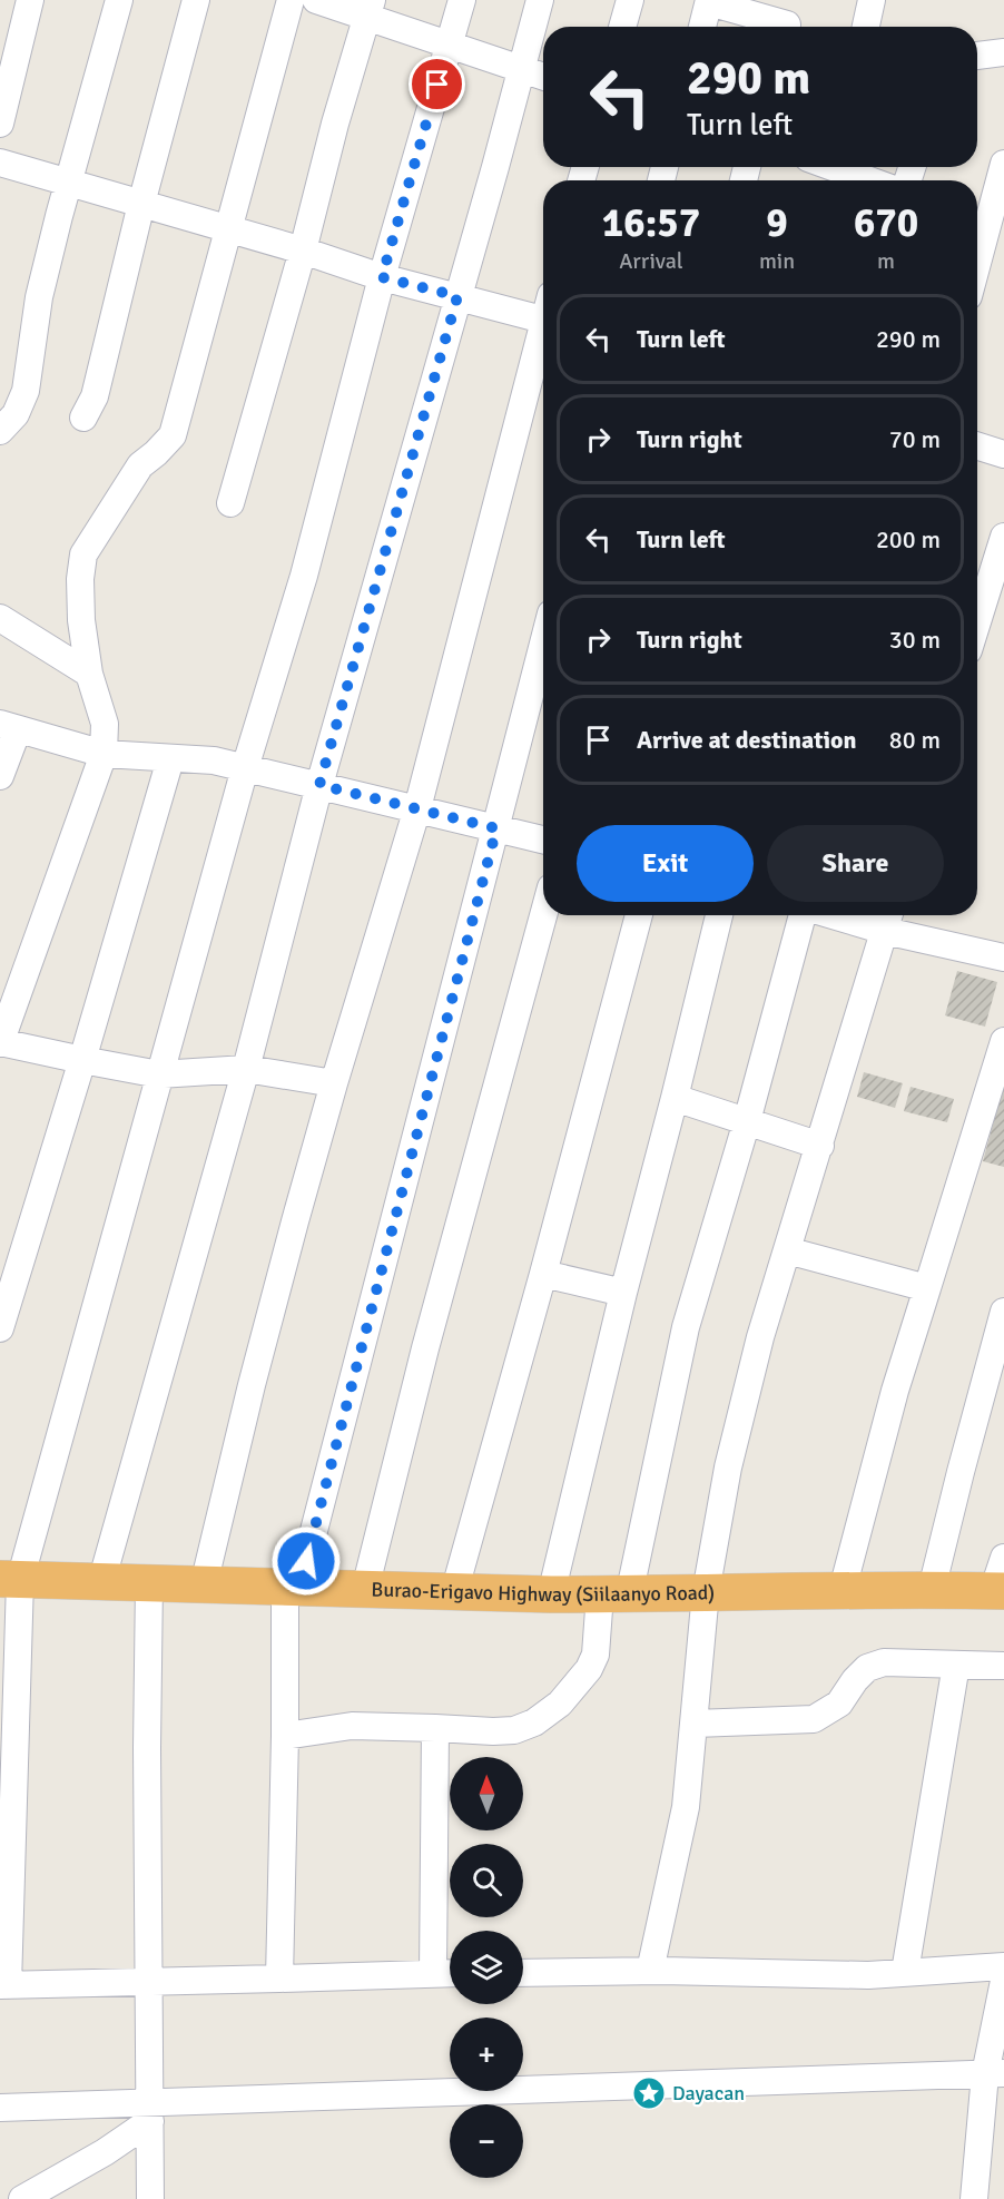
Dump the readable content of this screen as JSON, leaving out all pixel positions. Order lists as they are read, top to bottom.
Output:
{
  "streets": {
    "highway": ["Burao-Erigavo Highway (Siilaanyo Road)"]
  },
  "places": {
    "place": ["Dayacan"]
  },
  "north": "top",
  "page": {
    "turn": ["290 m", "Turn left"],
    "eta": [
      "16:57",
      "Arrival",
      "9",
      "min",
      "670",
      "m"
    ],
    "list": [
      {
        "name": "Turn left",
        "value": "290 m"
      },
      {
        "name": "Turn right",
        "value": "70 m"
      },
      {
        "name": "Turn left",
        "value": "200 m"
      },
      {
        "name": "Turn right",
        "value": "30 m"
      },
      {
        "name": "Arrive at destination",
        "value": "80 m"
      }
    ],
    "buttons": ["Exit", "Share"],
    "map_buttons": ["+", "−"]
  }
}
